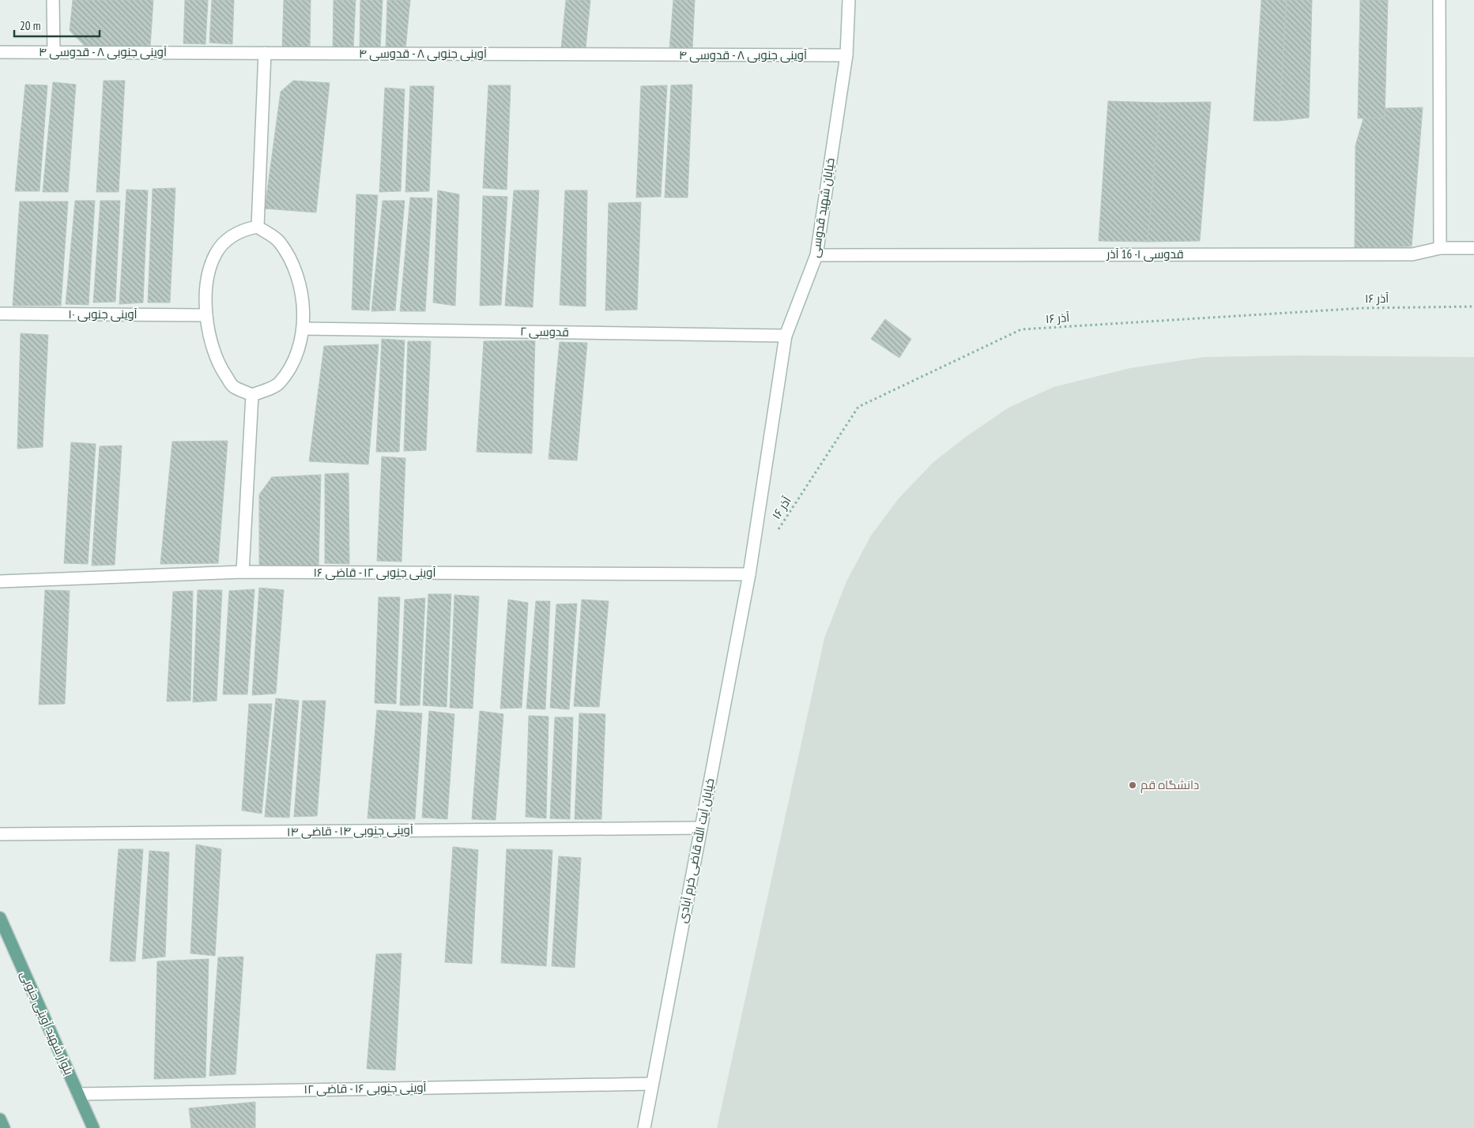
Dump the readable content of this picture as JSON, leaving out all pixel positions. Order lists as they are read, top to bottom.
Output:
{
  "streets": {
    "main road": ["بلوار شهید آوینی جنوبی"],
    "street": [
      "آوینی جنوبی ۸ - قدوسی ۴",
      "خیابان شهید قدوسی",
      "قدوسی ۱- 16 آذر",
      "آوینی جنوبی ۱۰",
      "قدوسی ۲",
      "آوینی جنوبی ۱۲ - قاضی ۱۶",
      "آوینی جنوبی ۱۴ - قاضی ۱۴",
      "خیابان آیت الله قاضی خرم آبادی",
      "آوینی جنوبی ۱۶ - قاضی ۱۲"
    ],
    "path": ["۱۶ آذر"]
  },
  "crossings": [
    ["آوینی جنوبی ۸ - قدوسی ۴", "خیابان شهید قدوسی"],
    ["خیابان شهید قدوسی", "قدوسی ۱- 16 آذر"],
    ["خیابان شهید قدوسی", "قدوسی ۲"],
    ["خیابان شهید قدوسی", "آوینی جنوبی ۱۲ - قاضی ۱۶"],
    ["خیابان شهید قدوسی", "خیابان آیت الله قاضی خرم آبادی"],
    ["آوینی جنوبی ۱۰", "قدوسی ۲"],
    ["آوینی جنوبی ۱۲ - قاضی ۱۶", "خیابان آیت الله قاضی خرم آبادی"],
    ["آوینی جنوبی ۱۴ - قاضی ۱۴", "خیابان آیت الله قاضی خرم آبادی"],
    ["خیابان آیت الله قاضی خرم آبادی", "آوینی جنوبی ۱۶ - قاضی ۱۲"],
    ["بلوار شهید آوینی جنوبی", "آوینی جنوبی ۱۶ - قاضی ۱۲"]
  ],
  "places": ["دانشگاه قم"],
  "scale_bar": "20 m"
}
